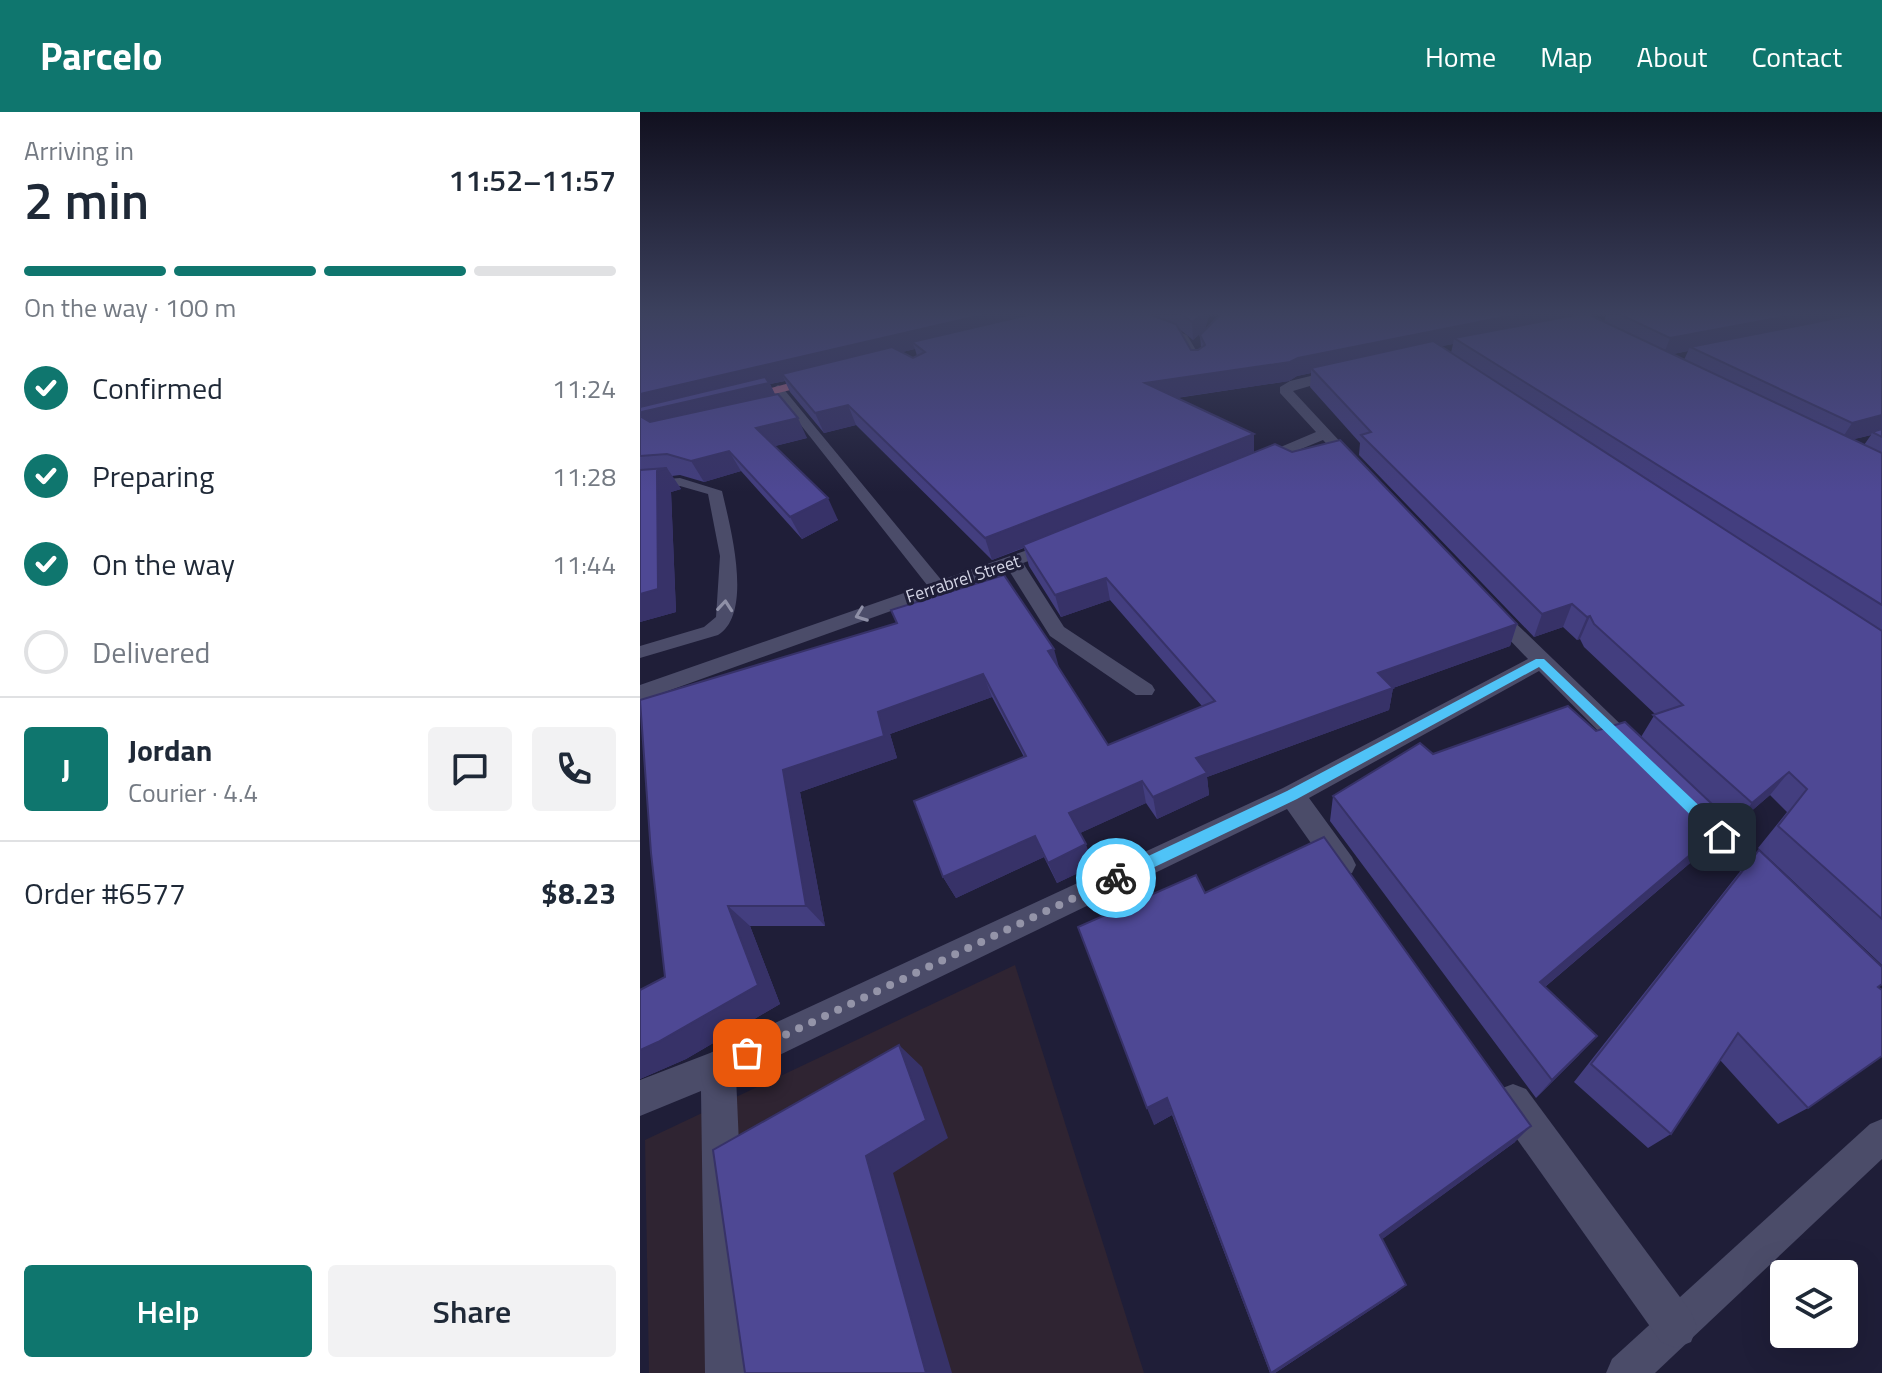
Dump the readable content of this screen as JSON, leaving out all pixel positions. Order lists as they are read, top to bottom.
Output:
{
  "streets": {
    "street": ["Ferrabrel Street"]
  },
  "one_way": ["Ferrabrel Street"],
  "page": {
    "header": "Parcelo",
    "nav": [
      "Home",
      "Map",
      "About",
      "Contact"
    ],
    "heading": ["2 min", "Arriving in", "11:52–11:57"],
    "panel": [
      "Jordan",
      "Courier · 4.4",
      "Order #6577",
      "$8.23"
    ],
    "bar": "On the way · 100 m",
    "list": [
      ["Confirmed", "11:24"],
      ["Preparing", "11:28"],
      ["On the way", "11:44"],
      "Delivered"
    ],
    "round": "J",
    "buttons": ["Help", "Share"]
  }
}
